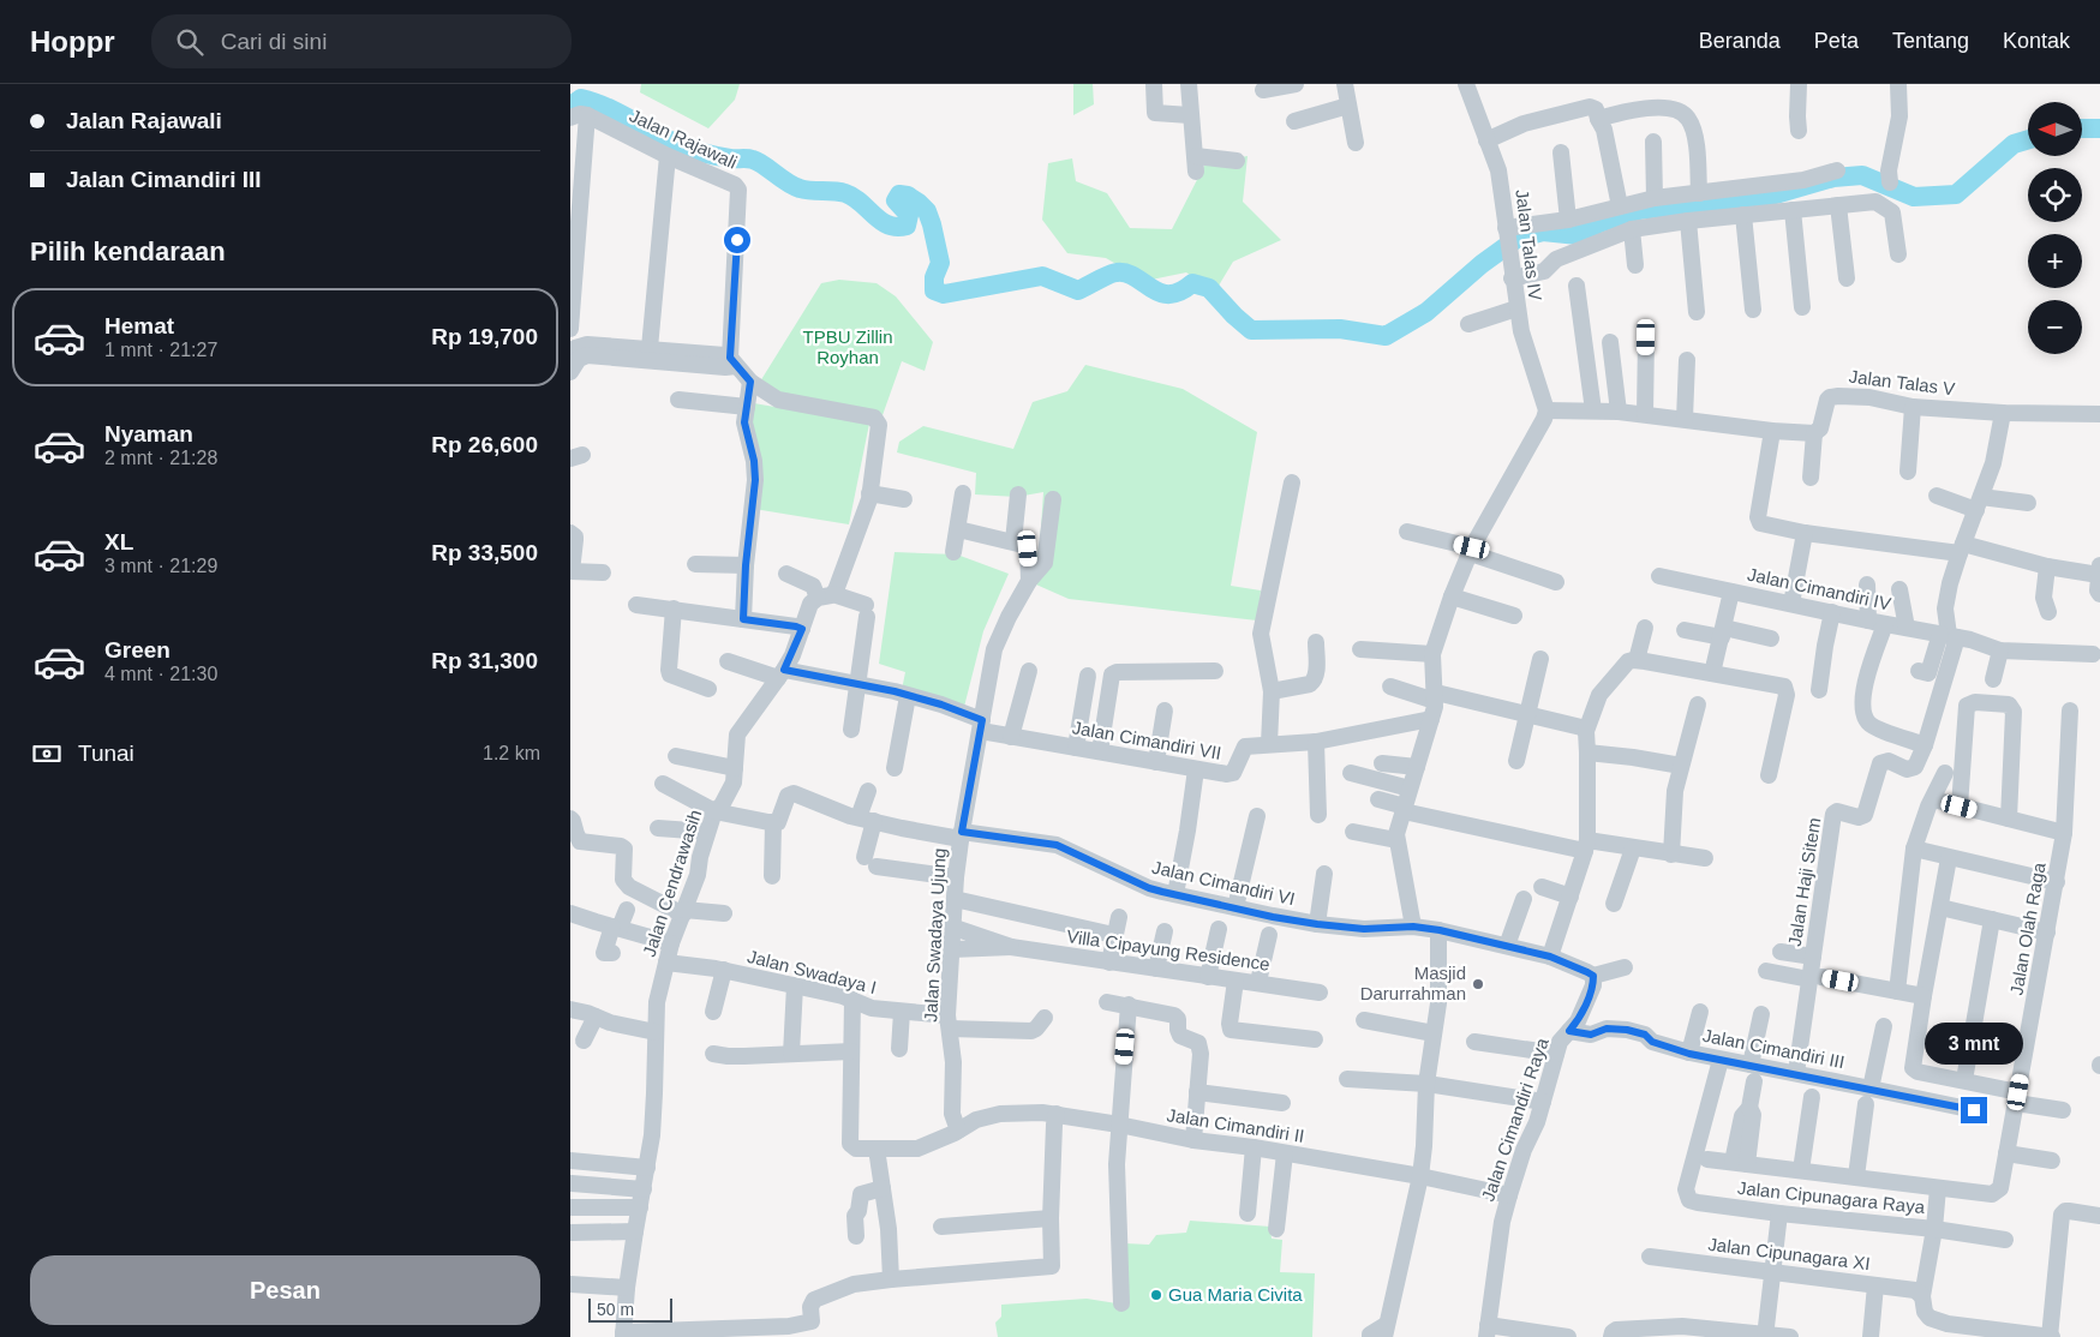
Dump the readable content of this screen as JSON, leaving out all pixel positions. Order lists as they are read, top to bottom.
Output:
{
  "streets": {
    "street": [
      "Jalan Rajawali",
      "Jalan Talas IV",
      "Jalan Talas V",
      "Jalan Cimandiri IV",
      "Jalan Cimandiri VII",
      "Jalan Haji Sitem",
      "Jalan Cendrawasih",
      "Jalan Cimandiri VI",
      "Jalan Olah Raga",
      "Jalan Swadaya Ujung",
      "Villa Cipayung Residence",
      "Jalan Swadaya I",
      "Jalan Cimandiri III",
      "Jalan Cimandiri Raya",
      "Jalan Cimandiri II",
      "Jalan Cipunagara Raya",
      "Jalan Cipunagara XI"
    ]
  },
  "crossings": [
    ["Jalan Rajawali", "Jalan Cendrawasih"],
    ["Jalan Talas V", "Jalan Haji Sitem"],
    ["Jalan Cimandiri IV", "Jalan Haji Sitem"],
    ["Jalan Cimandiri VII", "Jalan Cendrawasih"],
    ["Jalan Cimandiri VII", "Jalan Swadaya Ujung"],
    ["Jalan Haji Sitem", "Jalan Cimandiri III"],
    ["Jalan Cendrawasih", "Jalan Swadaya I"],
    ["Jalan Cimandiri VI", "Jalan Swadaya Ujung"],
    ["Jalan Swadaya Ujung", "Villa Cipayung Residence"],
    ["Jalan Swadaya Ujung", "Jalan Swadaya I"],
    ["Jalan Swadaya Ujung", "Jalan Cimandiri II"],
    ["Jalan Cimandiri III", "Jalan Cimandiri Raya"],
    ["Jalan Cimandiri III", "Jalan Cipunagara Raya"],
    ["Jalan Cimandiri Raya", "Jalan Cimandiri II"],
    ["Jalan Cipunagara Raya", "Jalan Cipunagara XI"]
  ],
  "parks": ["TPBU Zillin Royhan"],
  "places": ["Masjid Darurrahman", "Gua Maria Civita"],
  "scale_bar": "50 m",
  "north": "left",
  "page": {
    "header": "Hoppr",
    "search": "Cari di sini",
    "nav": [
      "Beranda",
      "Peta",
      "Tentang",
      "Kontak"
    ],
    "banner": ["Jalan Rajawali", "Jalan Cimandiri III"],
    "map_buttons": ["+", "−"],
    "heading": "Pilih kendaraan",
    "list": [
      {
        "name": "Hemat",
        "note": "1 mnt · 21:27",
        "value": "Rp 19,700"
      },
      {
        "name": "Nyaman",
        "note": "2 mnt · 21:28",
        "value": "Rp 26,600"
      },
      {
        "name": "XL",
        "note": "3 mnt · 21:29",
        "value": "Rp 33,500"
      },
      {
        "name": "Green",
        "note": "4 mnt · 21:30",
        "value": "Rp 31,300"
      }
    ],
    "pay": ["Tunai", "1.2 km"],
    "bubble": "3 mnt",
    "buttons": "Pesan",
    "scale": "50 m"
  }
}
